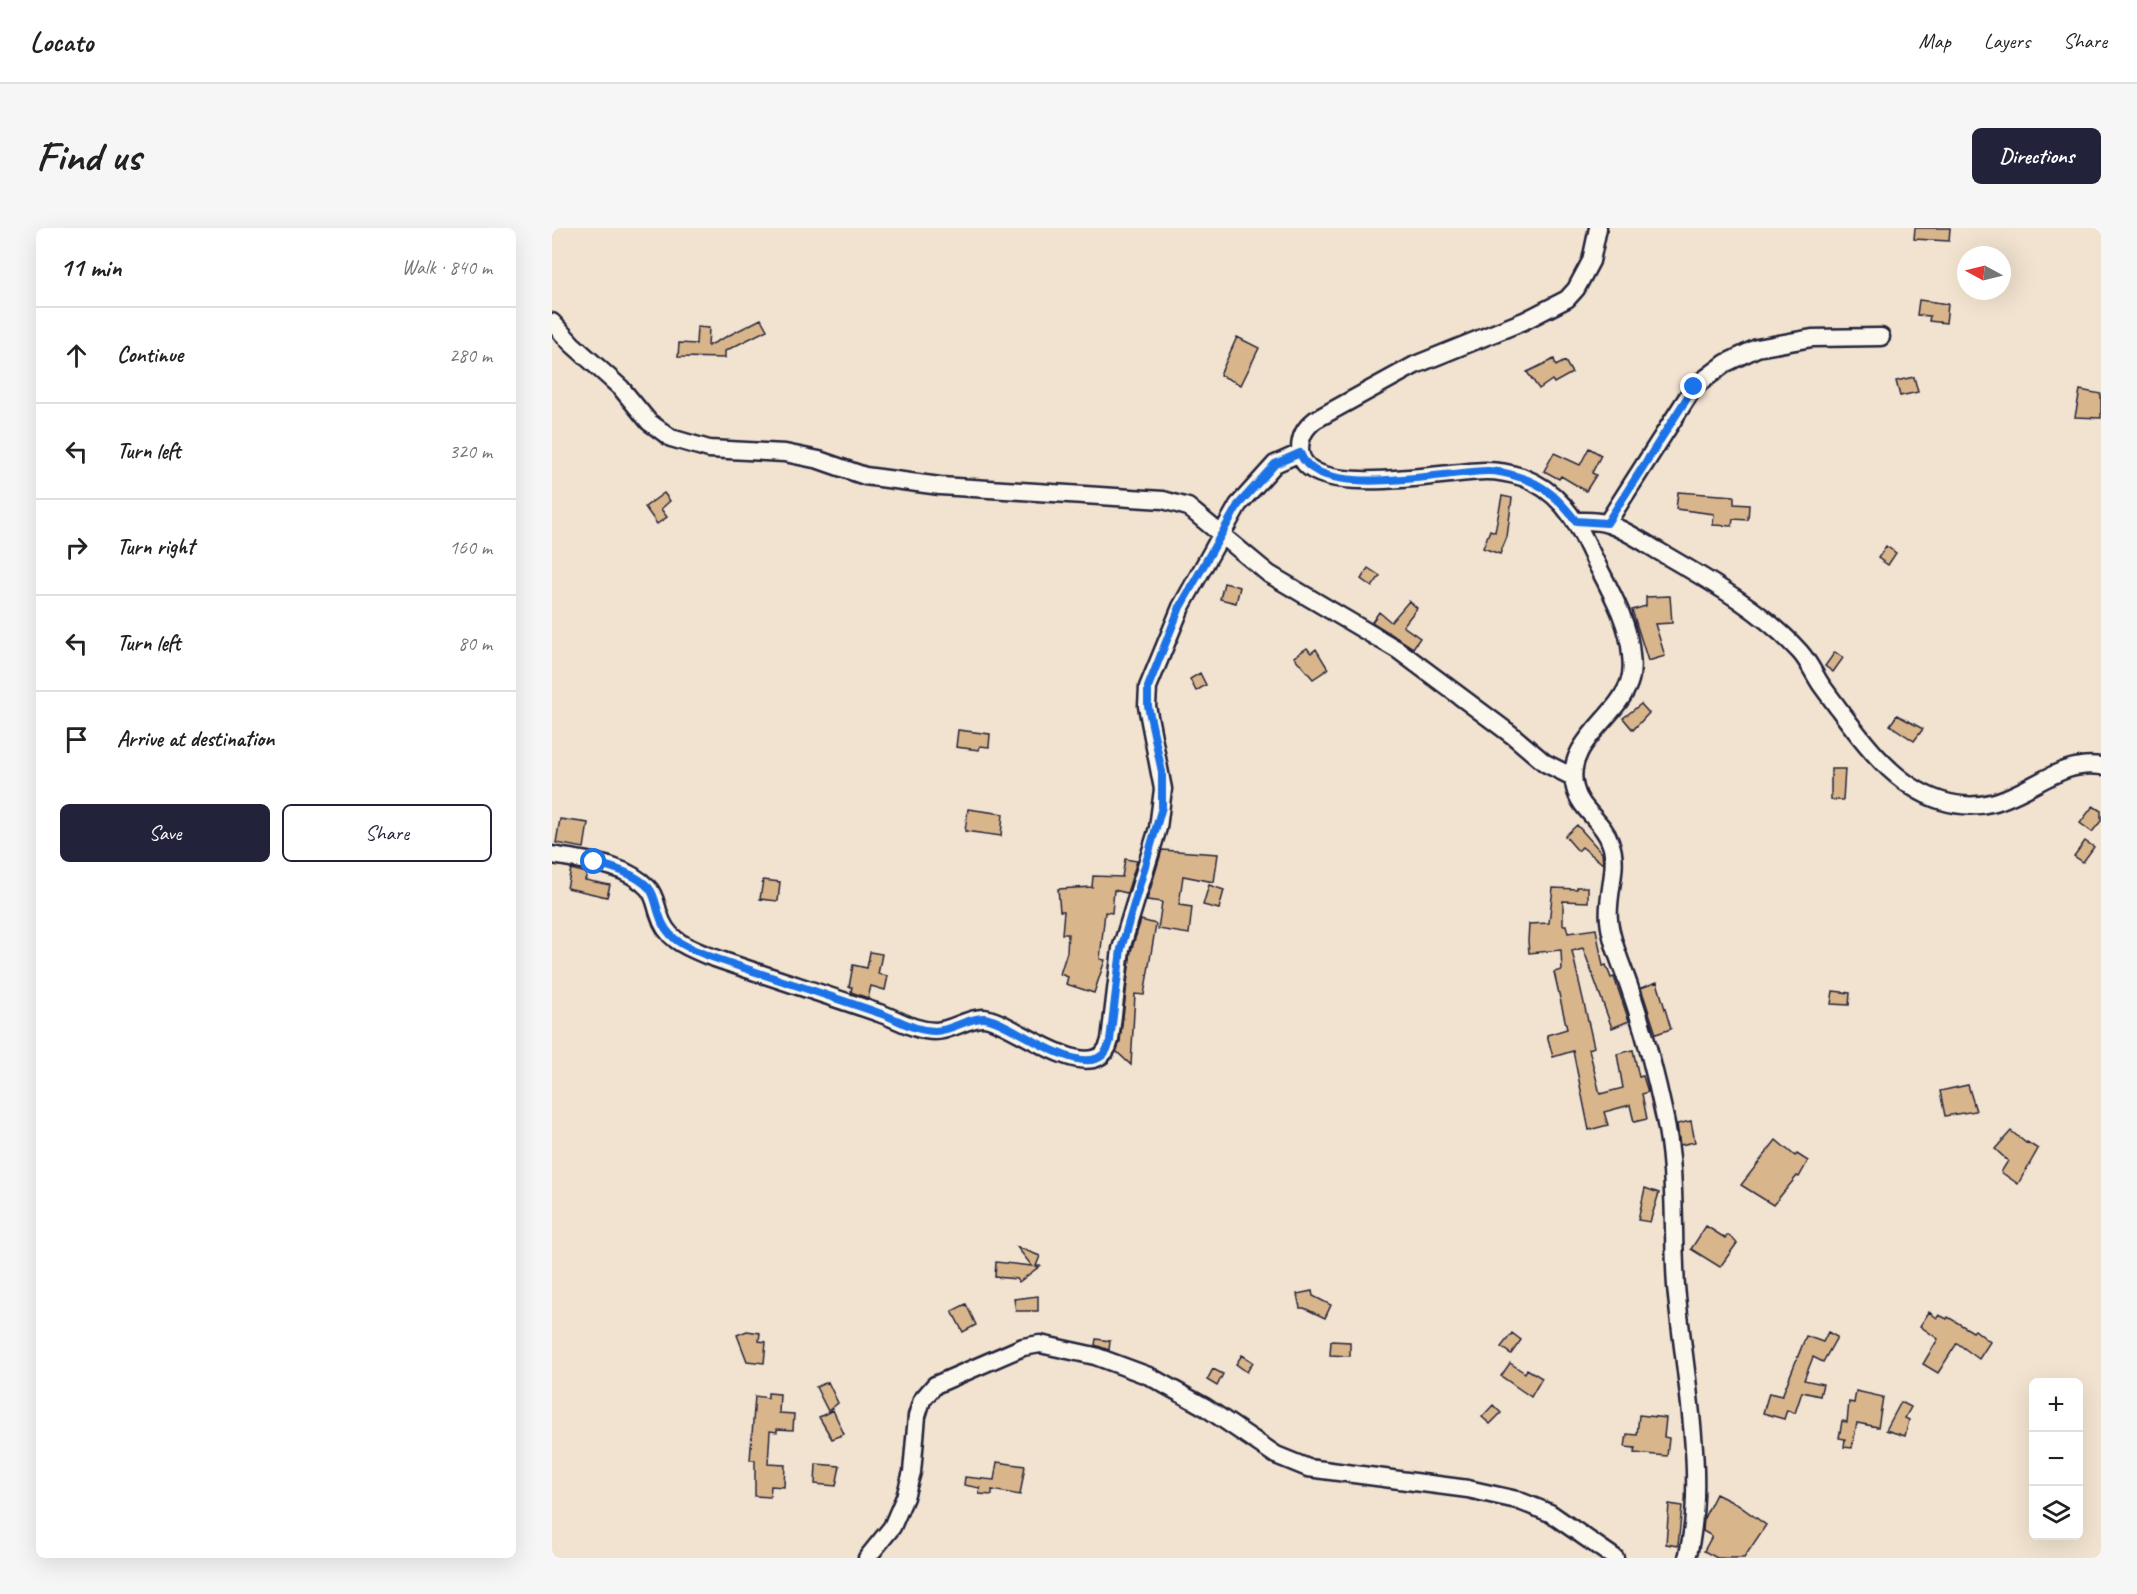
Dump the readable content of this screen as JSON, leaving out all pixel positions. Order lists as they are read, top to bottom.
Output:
{
  "north": "left",
  "page": {
    "header": "Locato",
    "nav": ["Map", "Layers", "Share"],
    "buttons": [
      "Directions",
      ["Save", "Share"]
    ],
    "title": "Find us",
    "heading": ["11 min", "Walk · 840 m"],
    "list": [
      ["Continue", "280 m"],
      ["Turn left", "320 m"],
      ["Turn right", "160 m"],
      ["Turn left", "80 m"],
      "Arrive at destination"
    ],
    "map_buttons": ["+", "−"]
  }
}
